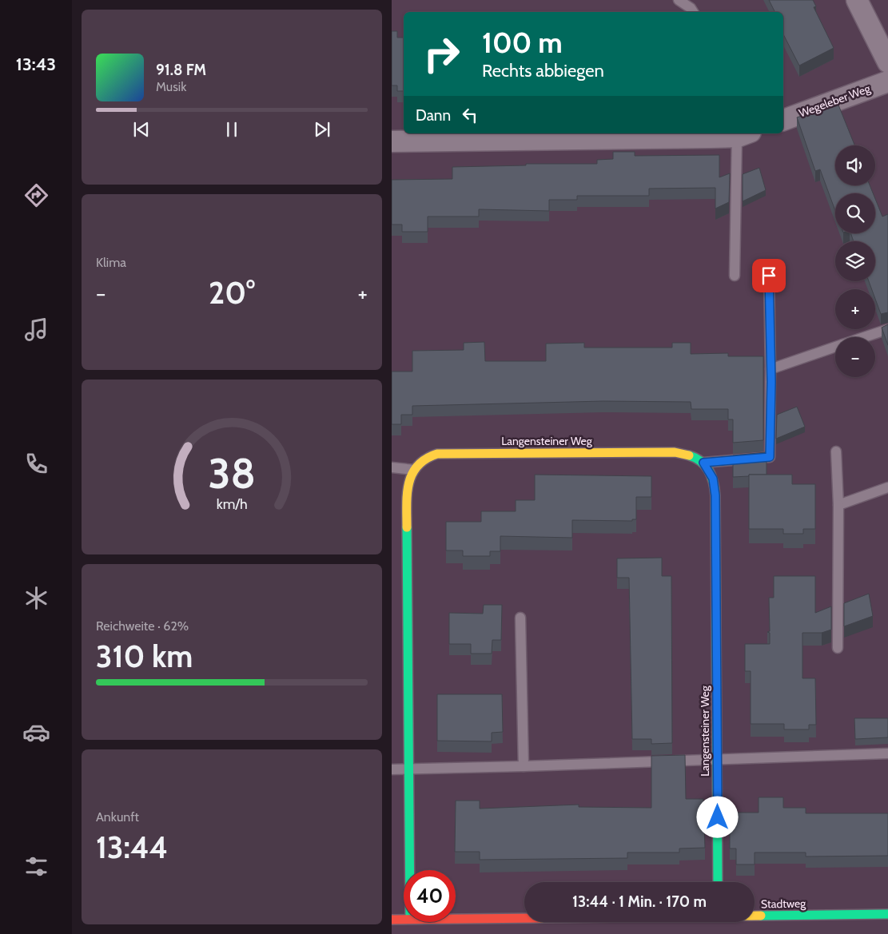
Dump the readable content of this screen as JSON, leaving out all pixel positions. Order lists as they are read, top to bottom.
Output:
{
  "streets": {
    "street": ["Wegeleber Weg", "Langensteiner Weg", "Stadtweg"]
  },
  "page": {
    "tabs": "13:43",
    "turn": ["100 m", "Rechts abbiegen"],
    "song": ["91.8 FM", "Musik"],
    "then": "Dann",
    "map_buttons": ["+", "−"],
    "tile": [
      "Klima",
      ["Reichweite · 62%", "310 km"],
      ["Ankunft", "13:44"]
    ],
    "heat": ["−", "20°", "+"],
    "limit": "40",
    "trip": "13:44 · 1 Min. · 170 m",
    "gauge": ["38", "km/h"]
  }
}
